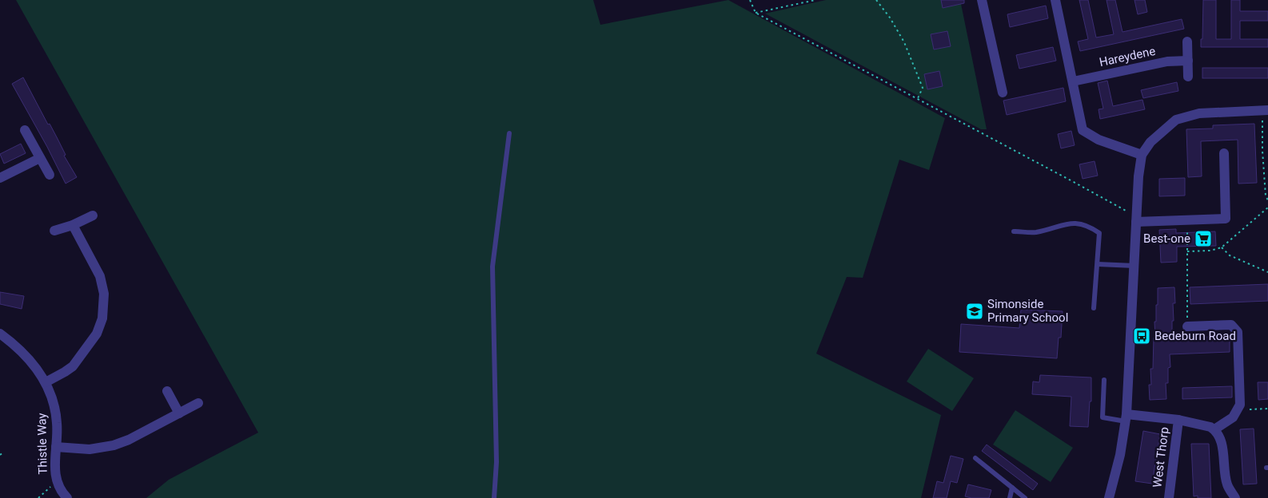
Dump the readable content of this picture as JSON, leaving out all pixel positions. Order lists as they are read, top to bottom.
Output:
{
  "streets": {
    "street": ["Hareydene", "Thistle Way", "West Thorp"]
  },
  "places": {
    "supermarket": ["Best-one"],
    "school or university": ["Simonside Primary School"],
    "bus stop": ["Bedeburn Road"]
  }
}
